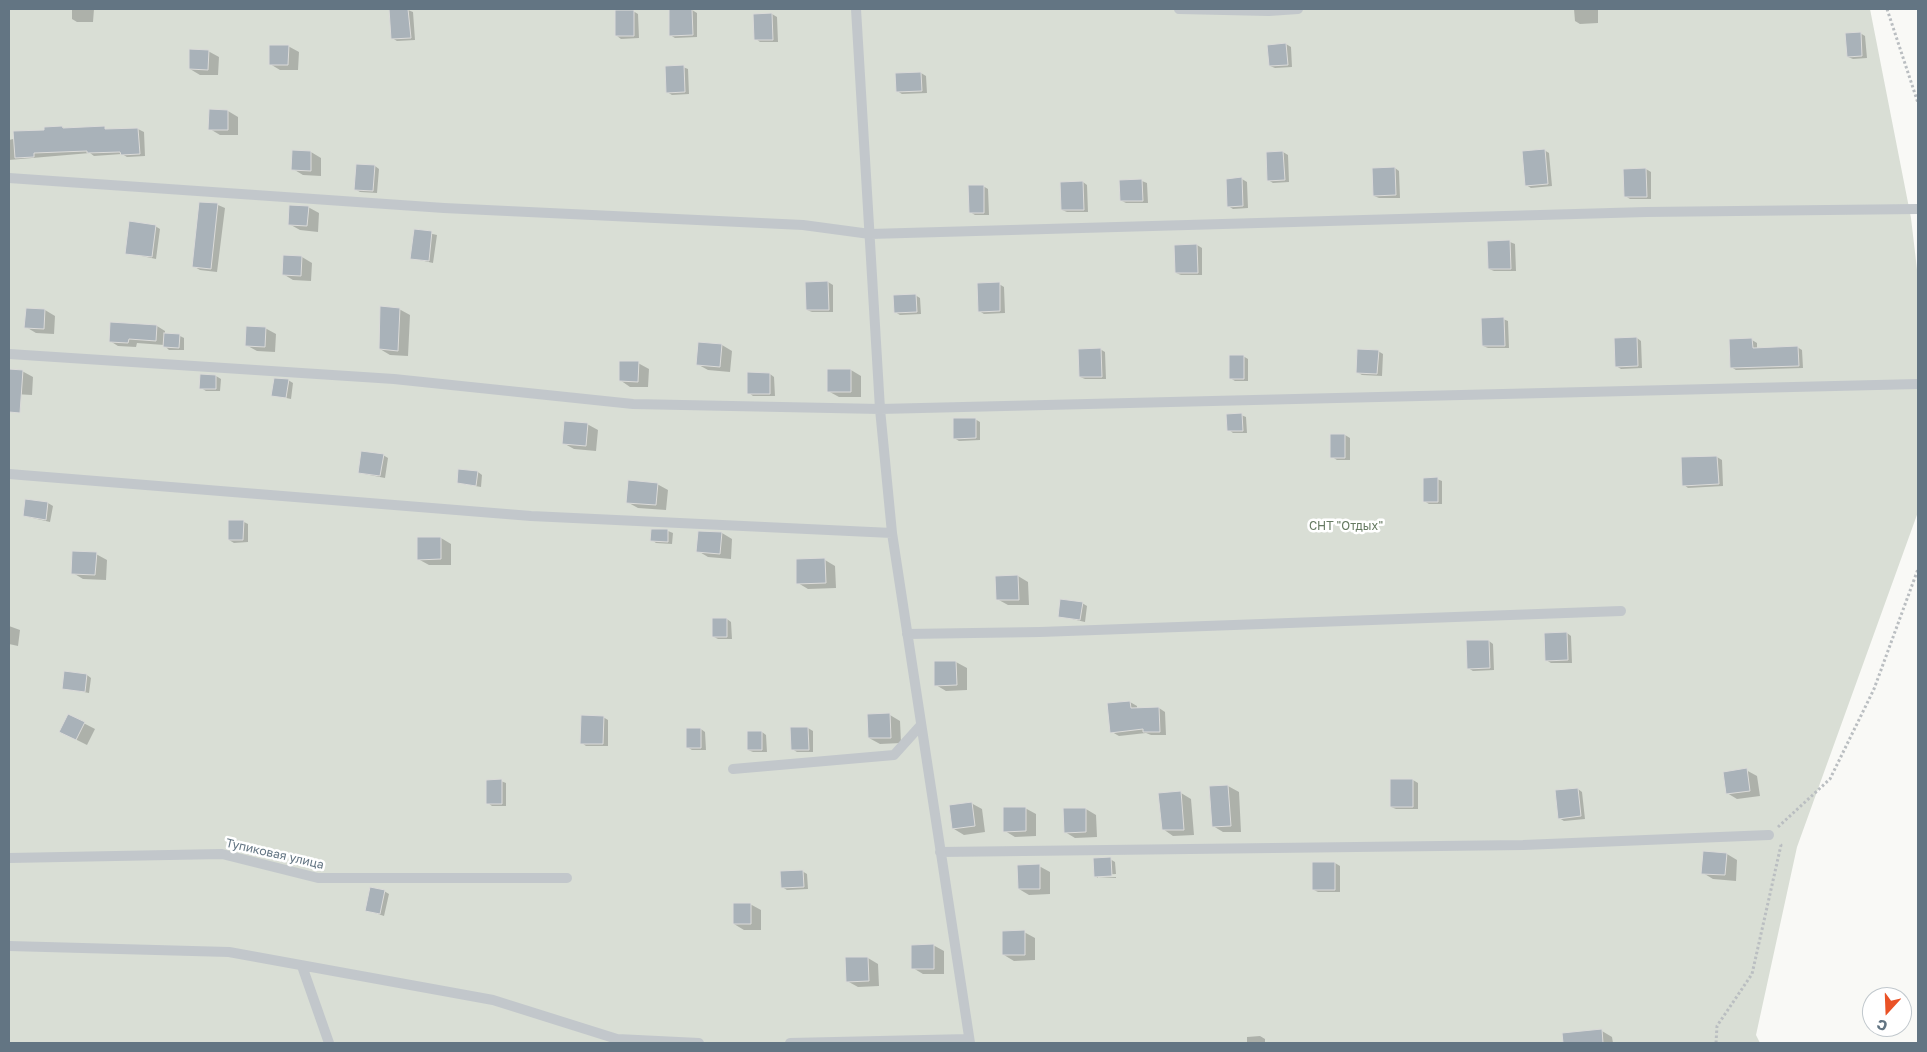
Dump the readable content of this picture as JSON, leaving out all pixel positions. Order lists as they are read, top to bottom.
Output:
{
  "streets": {
    "lane": ["Тупиковая улица"]
  },
  "parks": ["СНТ \"Отдых\""],
  "north": "bottom"
}
